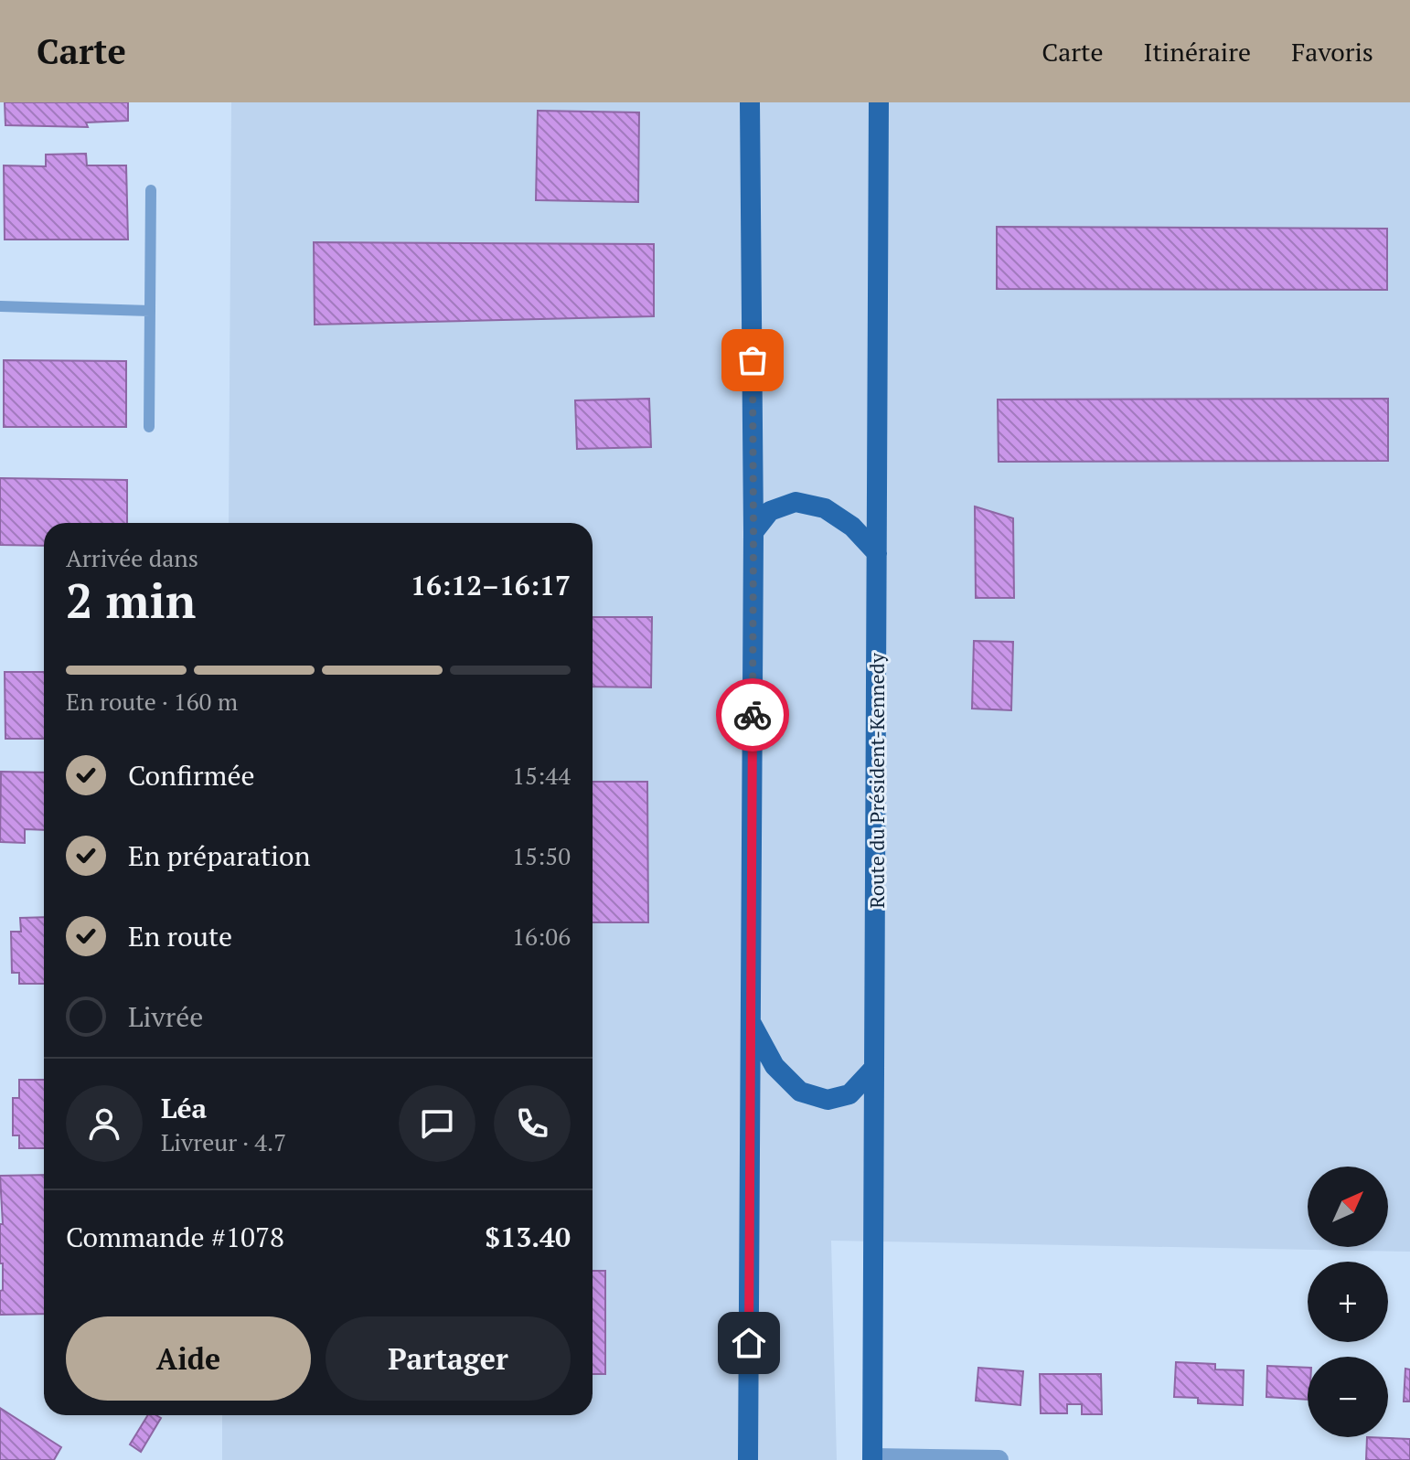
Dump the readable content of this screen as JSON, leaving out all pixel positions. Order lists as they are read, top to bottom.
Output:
{
  "streets": {
    "main road": ["Route du Président-Kennedy"]
  },
  "north": "top right",
  "page": {
    "header": "Carte",
    "nav": ["Carte", "Itinéraire", "Favoris"],
    "heading": ["2 min", "Arrivée dans", "16:12–16:17"],
    "panel": [
      "Léa",
      "Livreur · 4.7",
      "Commande #1078",
      "$13.40"
    ],
    "bar": "En route · 160 m",
    "list": [
      ["Confirmée", "15:44"],
      ["En préparation", "15:50"],
      ["En route", "16:06"],
      "Livrée"
    ],
    "map_buttons": ["+", "−"],
    "buttons": ["Aide", "Partager"]
  }
}
